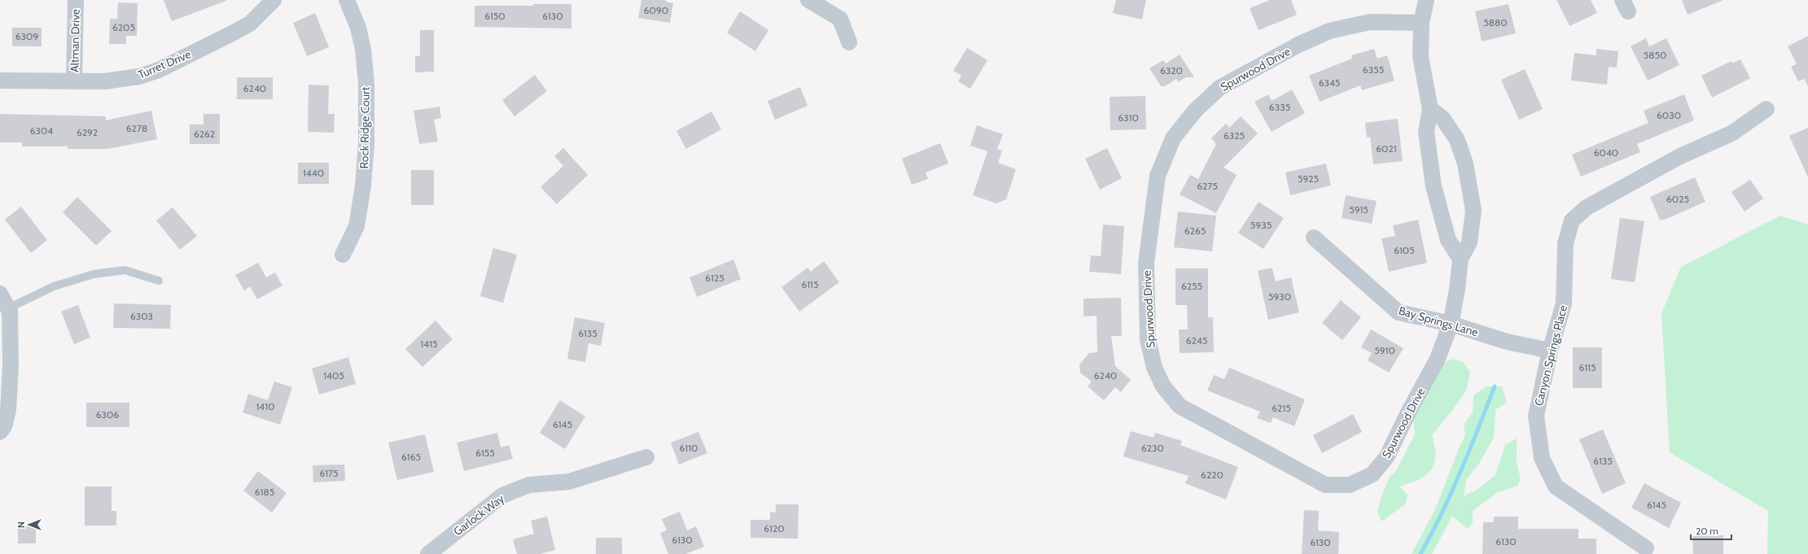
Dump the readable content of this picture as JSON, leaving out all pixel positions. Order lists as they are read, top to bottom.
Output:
{
  "streets": {
    "street": [
      "Altman Drive",
      "Turret Drive",
      "Spurwood Drive",
      "Rock Ridge Court",
      "Bay Springs Lane",
      "Canyon Springs Place",
      "Garlock Way"
    ]
  },
  "crossings": [
    ["Altman Drive", "Turret Drive"],
    ["Spurwood Drive", "Bay Springs Lane"],
    ["Bay Springs Lane", "Canyon Springs Place"]
  ],
  "house_numbers": [
    "6090",
    "6150",
    "6130",
    "5880",
    "6205",
    "6309",
    "5850",
    "6355",
    "6320",
    "6345",
    "6240",
    "6335",
    "6030",
    "6310",
    "6278",
    "6304",
    "6292",
    "6262",
    "6325",
    "6021",
    "6040",
    "1440",
    "5925",
    "6275",
    "6025",
    "5915",
    "5935",
    "6265",
    "6105",
    "6125",
    "6115",
    "6255",
    "5930",
    "6303",
    "6135",
    "6245",
    "1415",
    "5910",
    "6115",
    "1405",
    "6240",
    "1410",
    "6215",
    "6306",
    "6145",
    "6110",
    "6230",
    "6155",
    "6165",
    "6135",
    "6175",
    "6220",
    "6185",
    "6145",
    "6120",
    "6130",
    "6130",
    "6130"
  ],
  "scale_bar": "20 m",
  "north": "left"
}
